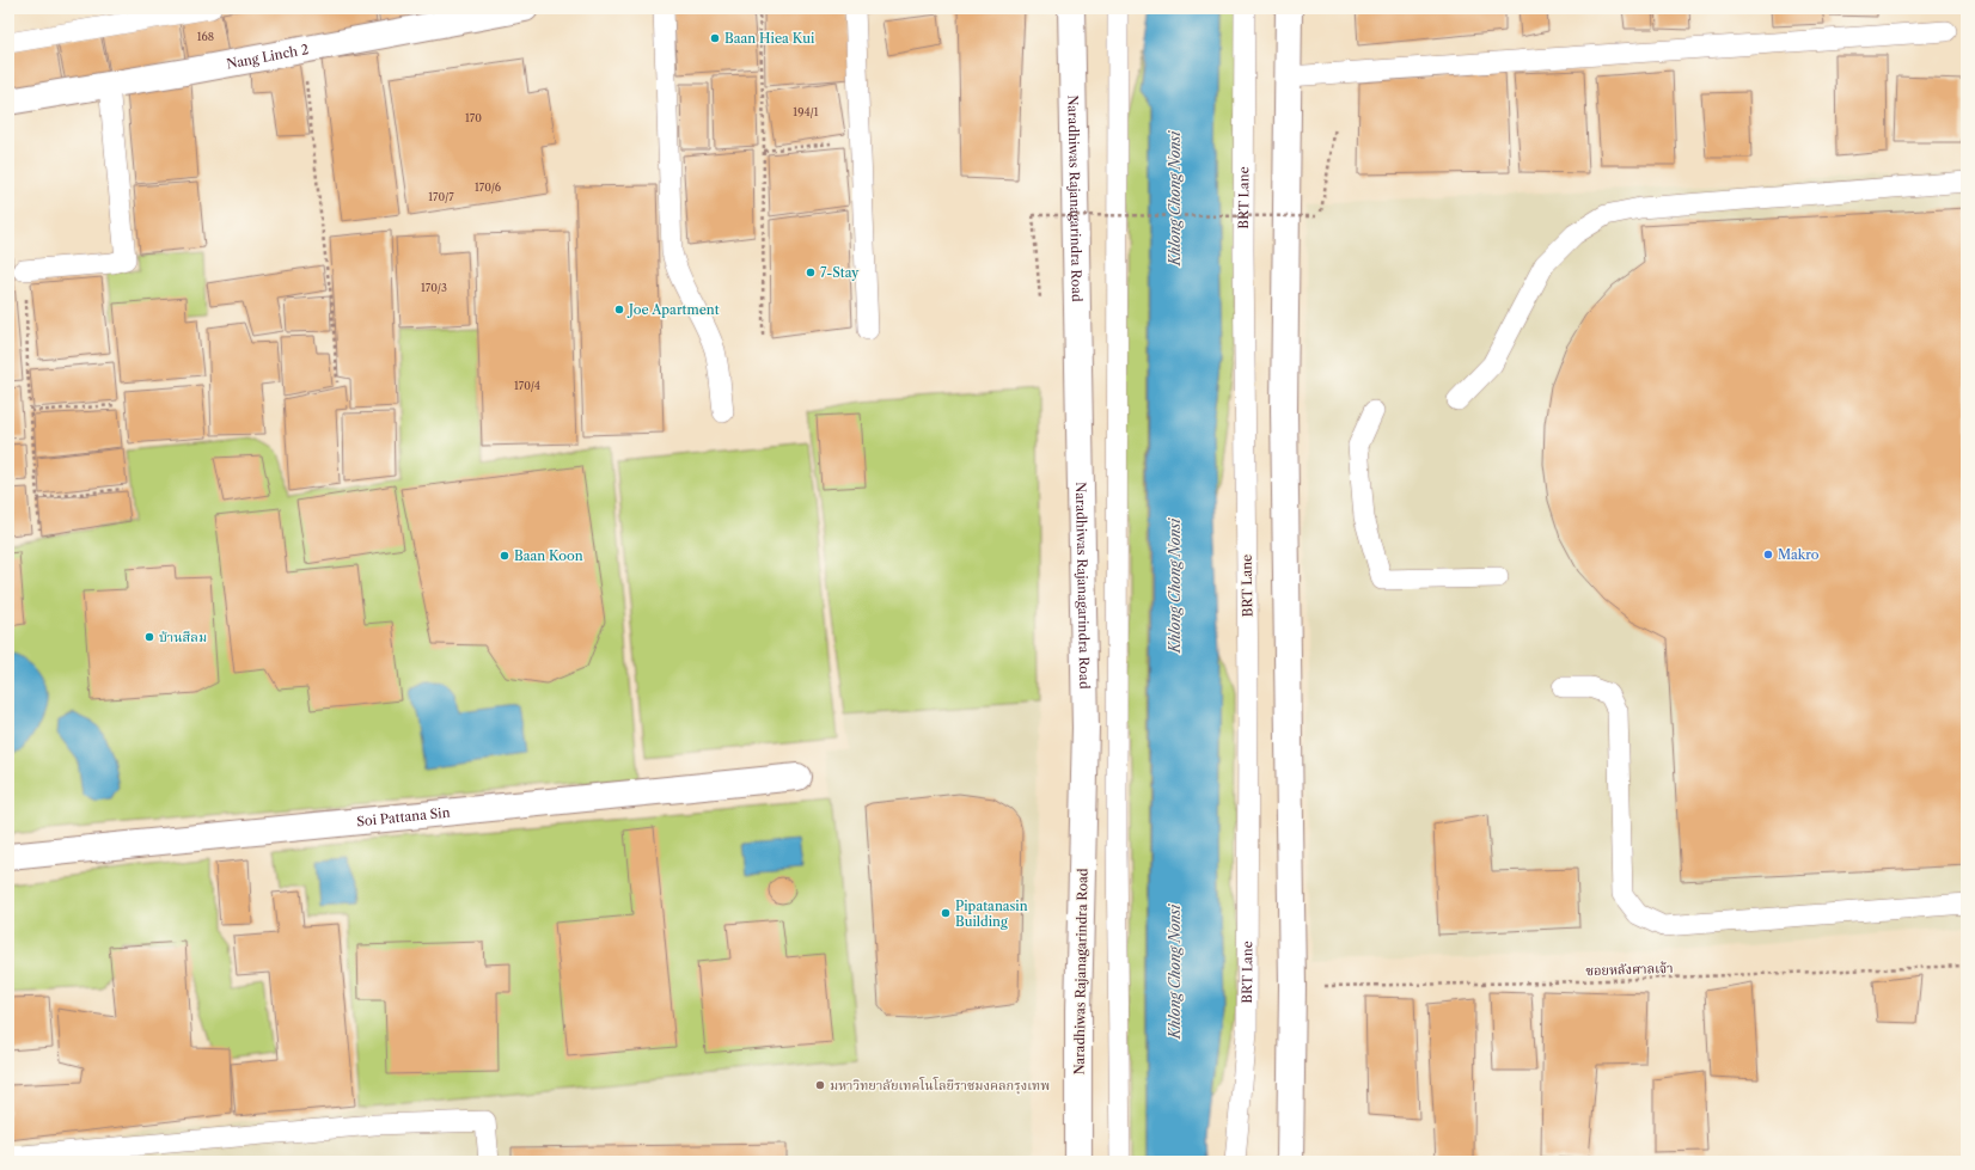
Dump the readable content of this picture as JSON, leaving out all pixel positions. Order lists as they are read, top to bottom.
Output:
{
  "streets": {
    "main road": ["Nang Linch 2", "Naradhiwas Rajanagarindra Road", "Soi Pattana Sin"],
    "lane": ["BRT Lane"],
    "path": ["ซอยหลังศาลเจ้า"]
  },
  "water": ["Khlong Chong Nonsi"],
  "places": [
    "Baan Hiea Kui",
    "7-Stay",
    "Joe Apartment",
    "Makro",
    "Baan Koon",
    "บ้านสีลม",
    "Pipatanasin Building",
    "มหาวิทยาลัยเทคโนโลยีราชมงคลกรุงเทพ"
  ],
  "house_numbers": [
    "168",
    "194/1",
    "170",
    "170/6",
    "170/7",
    "170/3",
    "170/4"
  ]
}
